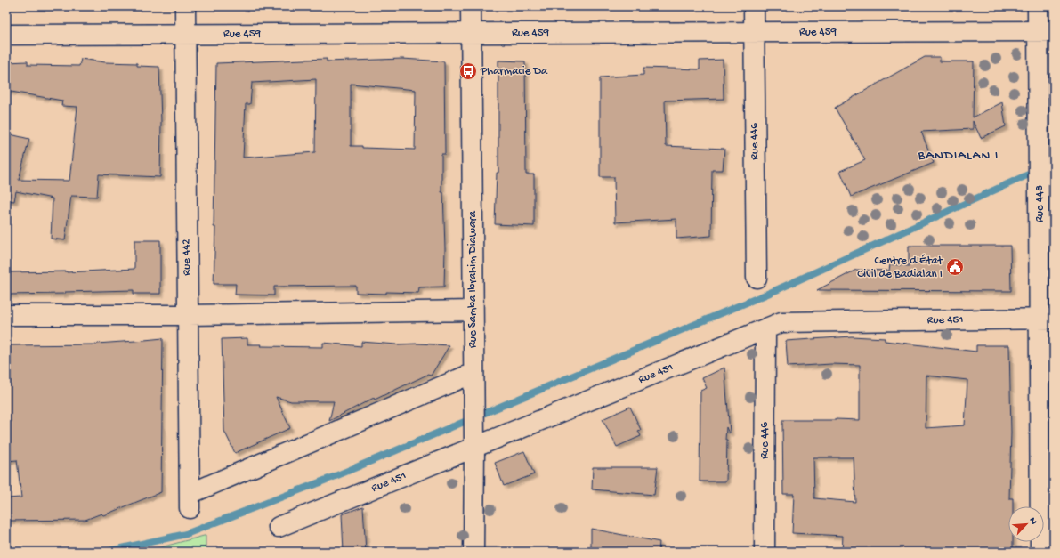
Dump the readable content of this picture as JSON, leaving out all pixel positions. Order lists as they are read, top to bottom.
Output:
{
  "streets": {
    "street": [
      "Rue 459",
      "Rue 446",
      "Rue 448",
      "Rue 442",
      "Rue Samba Ibrahim Diawara",
      "Rue 451"
    ]
  },
  "crossings": [
    ["Rue 459", "Rue 446"],
    ["Rue 459", "Rue 448"],
    ["Rue 459", "Rue 442"],
    ["Rue 459", "Rue Samba Ibrahim Diawara"],
    ["Rue 446", "Rue 451"],
    ["Rue 448", "Rue 451"],
    ["Rue 442", "Rue Samba Ibrahim Diawara"],
    ["Rue Samba Ibrahim Diawara", "Rue 451"]
  ],
  "districts": ["BANDIALAN I"],
  "places": {
    "bus stop": ["Pharmacie Da"],
    "public building": ["Centre d'État Civil de Badialan I"]
  },
  "north": "top right"
}
